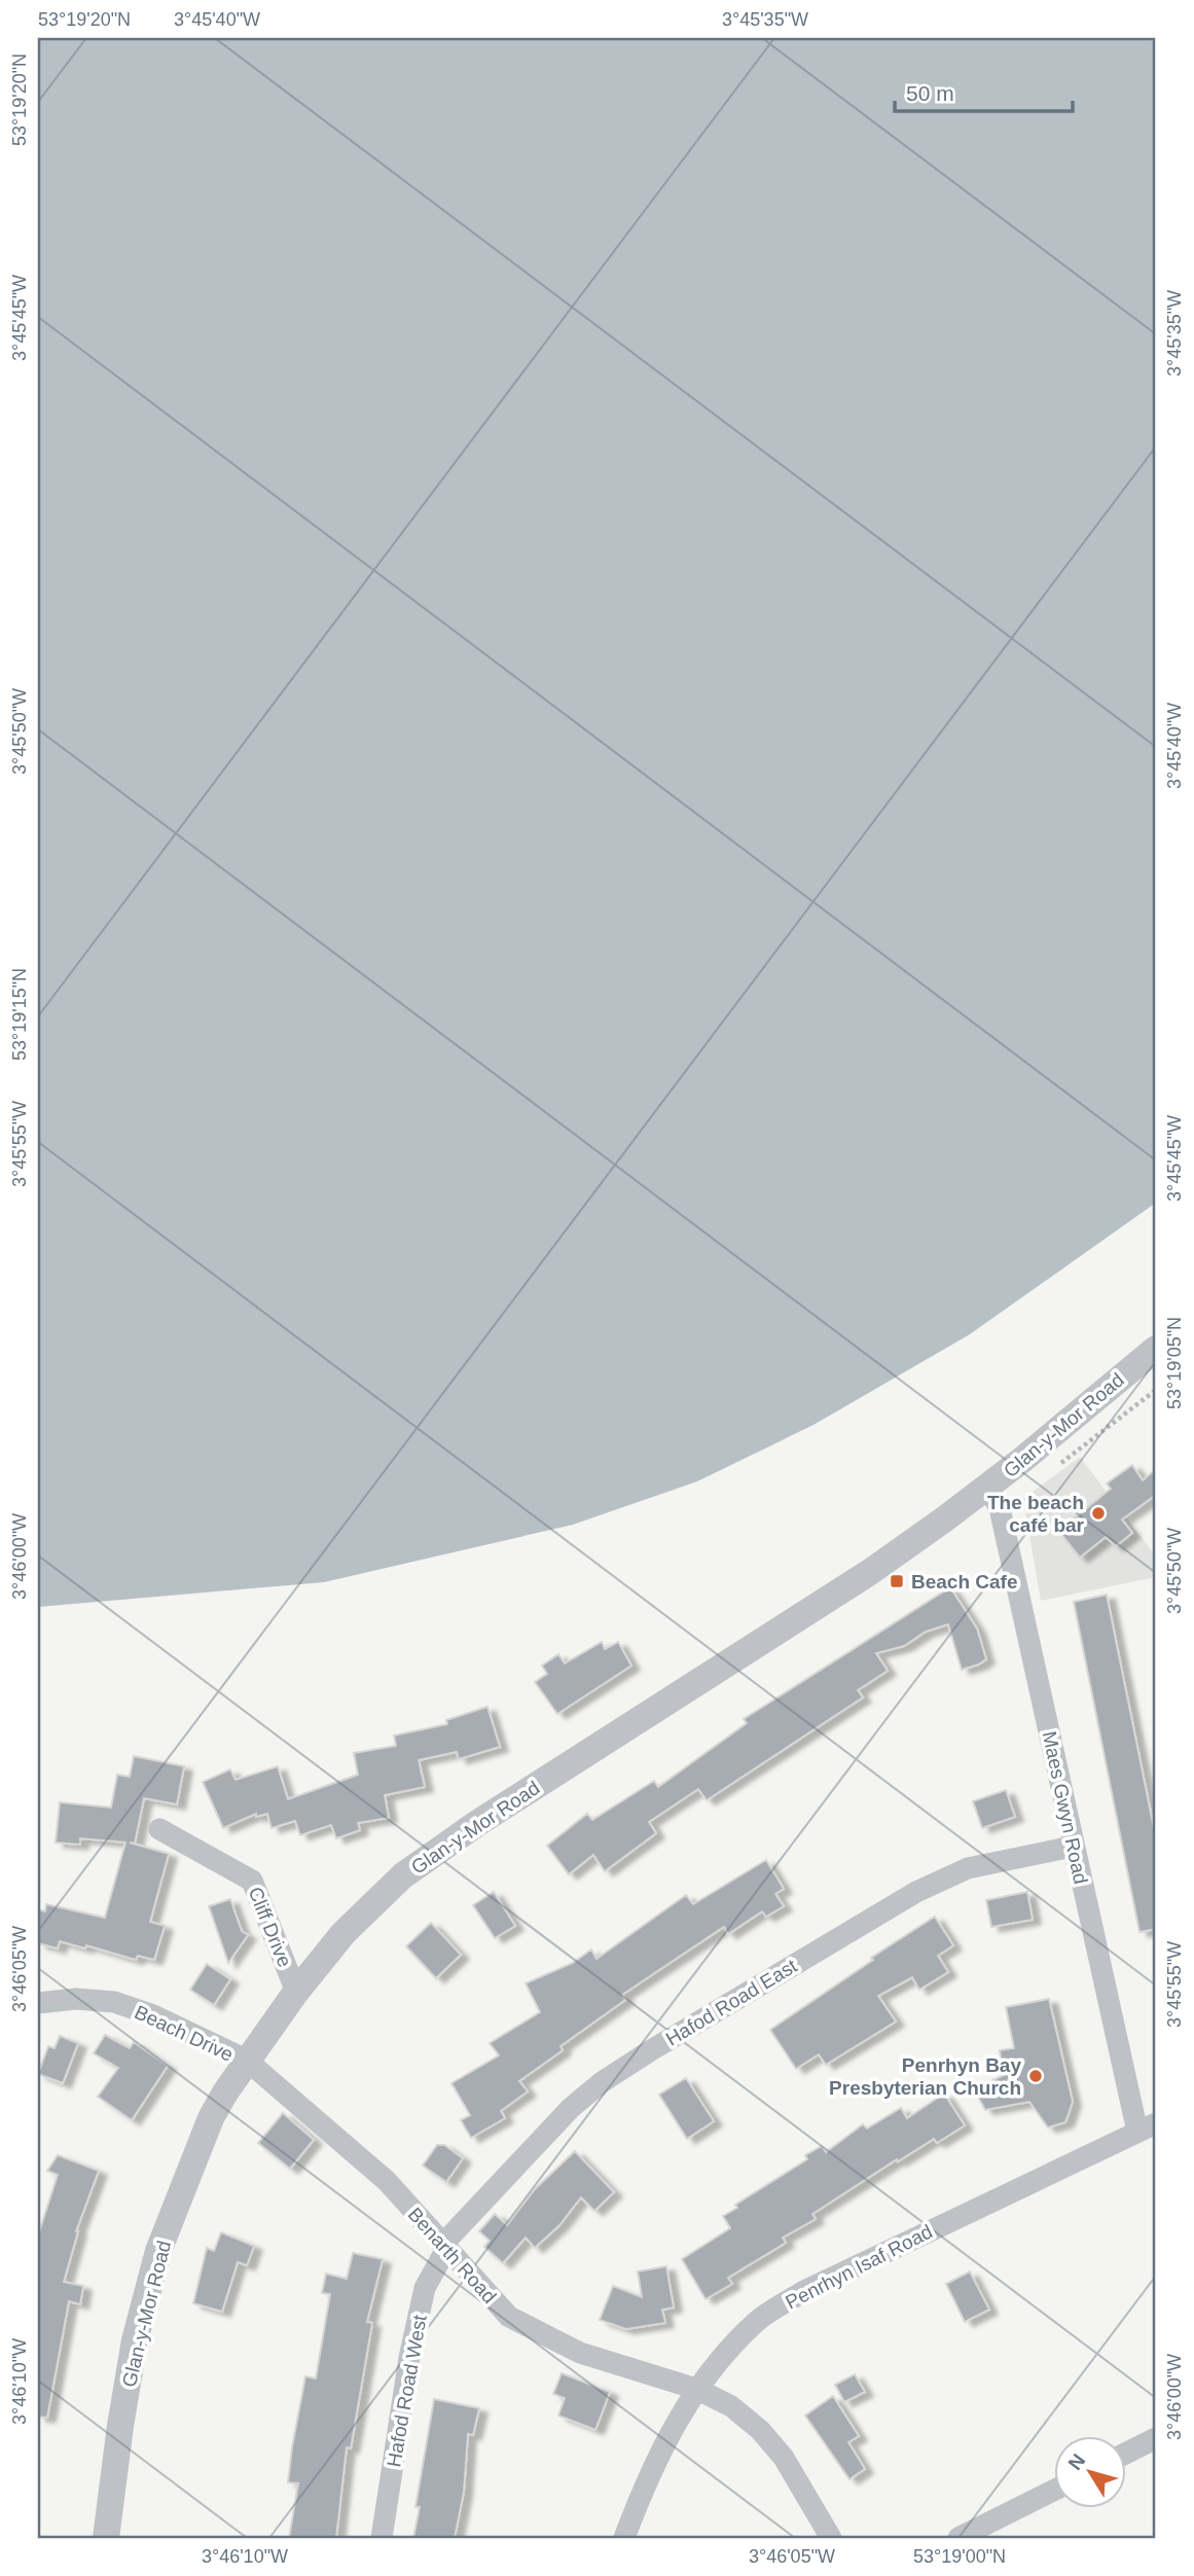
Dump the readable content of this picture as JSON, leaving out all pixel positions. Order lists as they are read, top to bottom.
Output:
{
  "streets": {
    "street": [
      "Glan-y-Mor Road",
      "Maes Gwyn Road",
      "Cliff Drive",
      "Hafod Road East",
      "Beach Drive",
      "Benarth Road",
      "Penrhyn Isaf Road",
      "Hafod Road West"
    ]
  },
  "crossings": [
    ["Glan-y-Mor Road", "Maes Gwyn Road"],
    ["Glan-y-Mor Road", "Cliff Drive"],
    ["Glan-y-Mor Road", "Beach Drive"],
    ["Glan-y-Mor Road", "Benarth Road"],
    ["Maes Gwyn Road", "Hafod Road East"],
    ["Maes Gwyn Road", "Penrhyn Isaf Road"],
    ["Hafod Road East", "Benarth Road"],
    ["Hafod Road East", "Hafod Road West"],
    ["Beach Drive", "Benarth Road"],
    ["Benarth Road", "Penrhyn Isaf Road"],
    ["Benarth Road", "Hafod Road West"]
  ],
  "places": {
    "other": ["The beach café bar", "Penrhyn Bay Presbyterian Church"],
    "transit": ["Beach Cafe"]
  },
  "scale_bar": "50 m",
  "north": "top left",
  "coordinates": [
    "53°19'20\"N",
    "3°45'40\"W",
    "3°45'35\"W",
    "3°45'45\"W",
    "3°45'50\"W",
    "53°19'15\"N",
    "3°45'55\"W",
    "53°19'05\"N",
    "3°46'00\"W",
    "3°46'05\"W",
    "3°46'10\"W",
    "53°19'00\"N"
  ]
}
